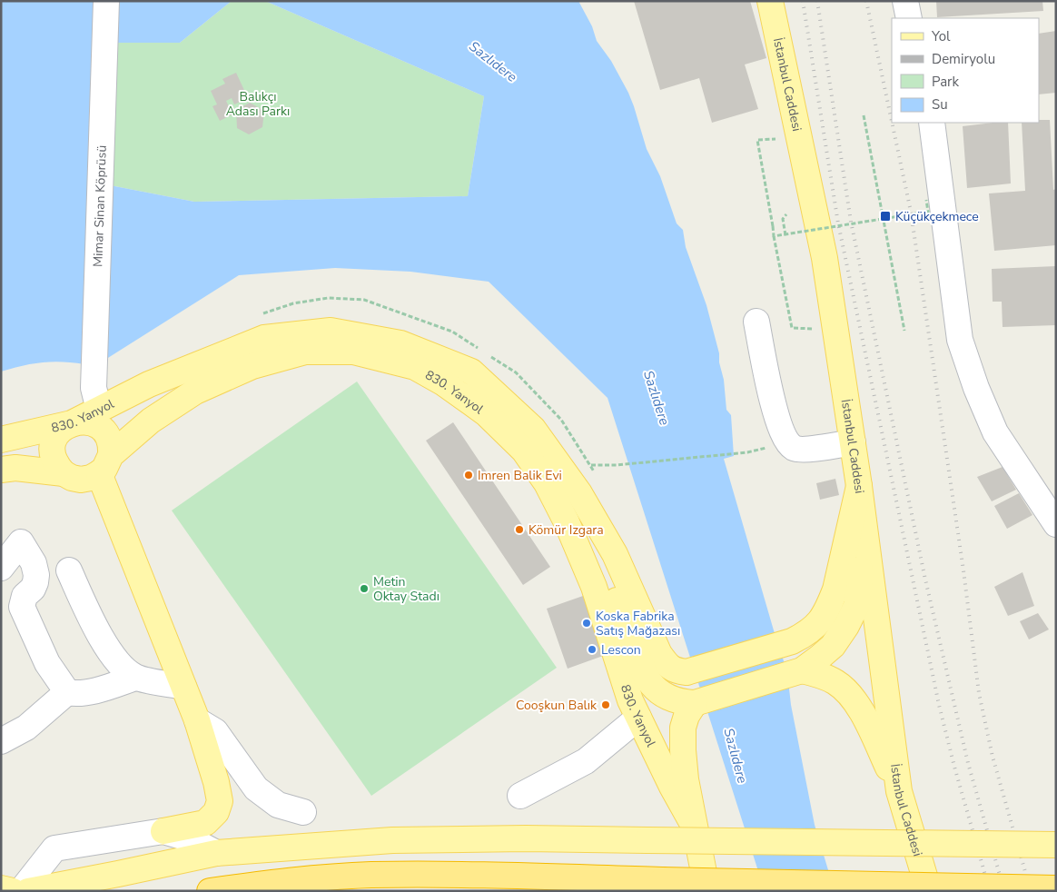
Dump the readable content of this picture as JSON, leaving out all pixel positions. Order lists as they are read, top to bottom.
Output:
{
  "streets": {
    "main road": ["İstanbul Caddesi", "830. Yanyol"],
    "street": ["Mimar Sinan Köprüsü"]
  },
  "crossings": [
    ["Mimar Sinan Köprüsü", "830. Yanyol"]
  ],
  "water": ["Sazlıdere"],
  "parks": ["Balıkçı Adası Parkı"],
  "places": {
    "transit": ["Küçükçekmece"],
    "other": [
      "Imren Balik Evi",
      "Kömür Izgara",
      "Metin Oktay Stadı",
      "Koska Fabrika Satış Mağazası",
      "Lescon",
      "Cooşkun Balık"
    ]
  },
  "legend": [
    "Yol",
    "Demiryolu",
    "Park",
    "Su"
  ]
}
